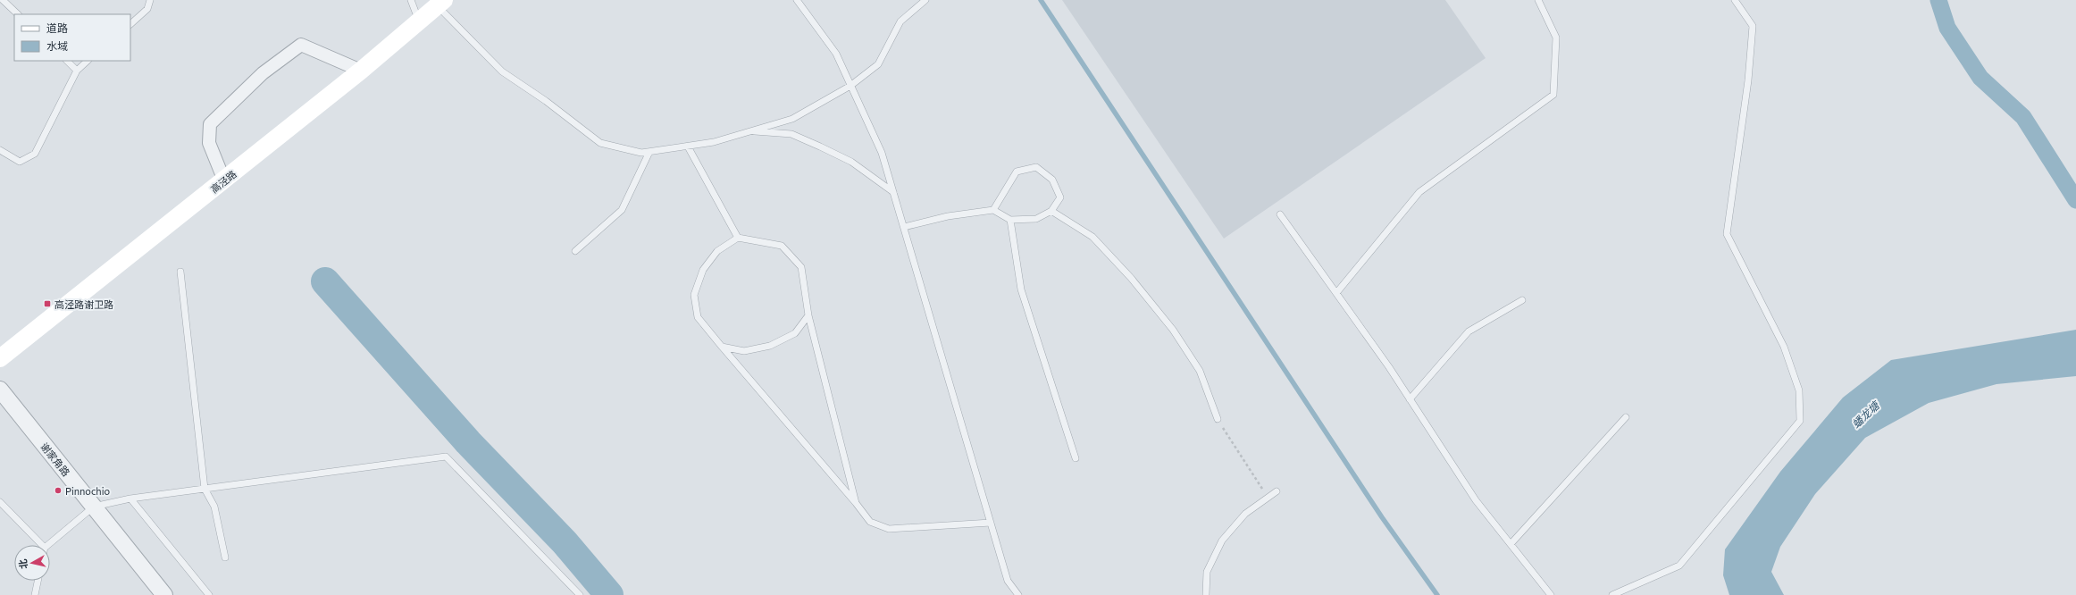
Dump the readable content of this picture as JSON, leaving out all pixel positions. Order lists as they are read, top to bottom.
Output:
{
  "streets": {
    "main road": ["高泾路"],
    "street": ["谢家角路"]
  },
  "water": ["蟠龙塘"],
  "places": {
    "transit": ["高泾路谢卫路"],
    "other": ["Pinnochio"]
  },
  "legend": ["道路", "水域"],
  "north": "left"
}
